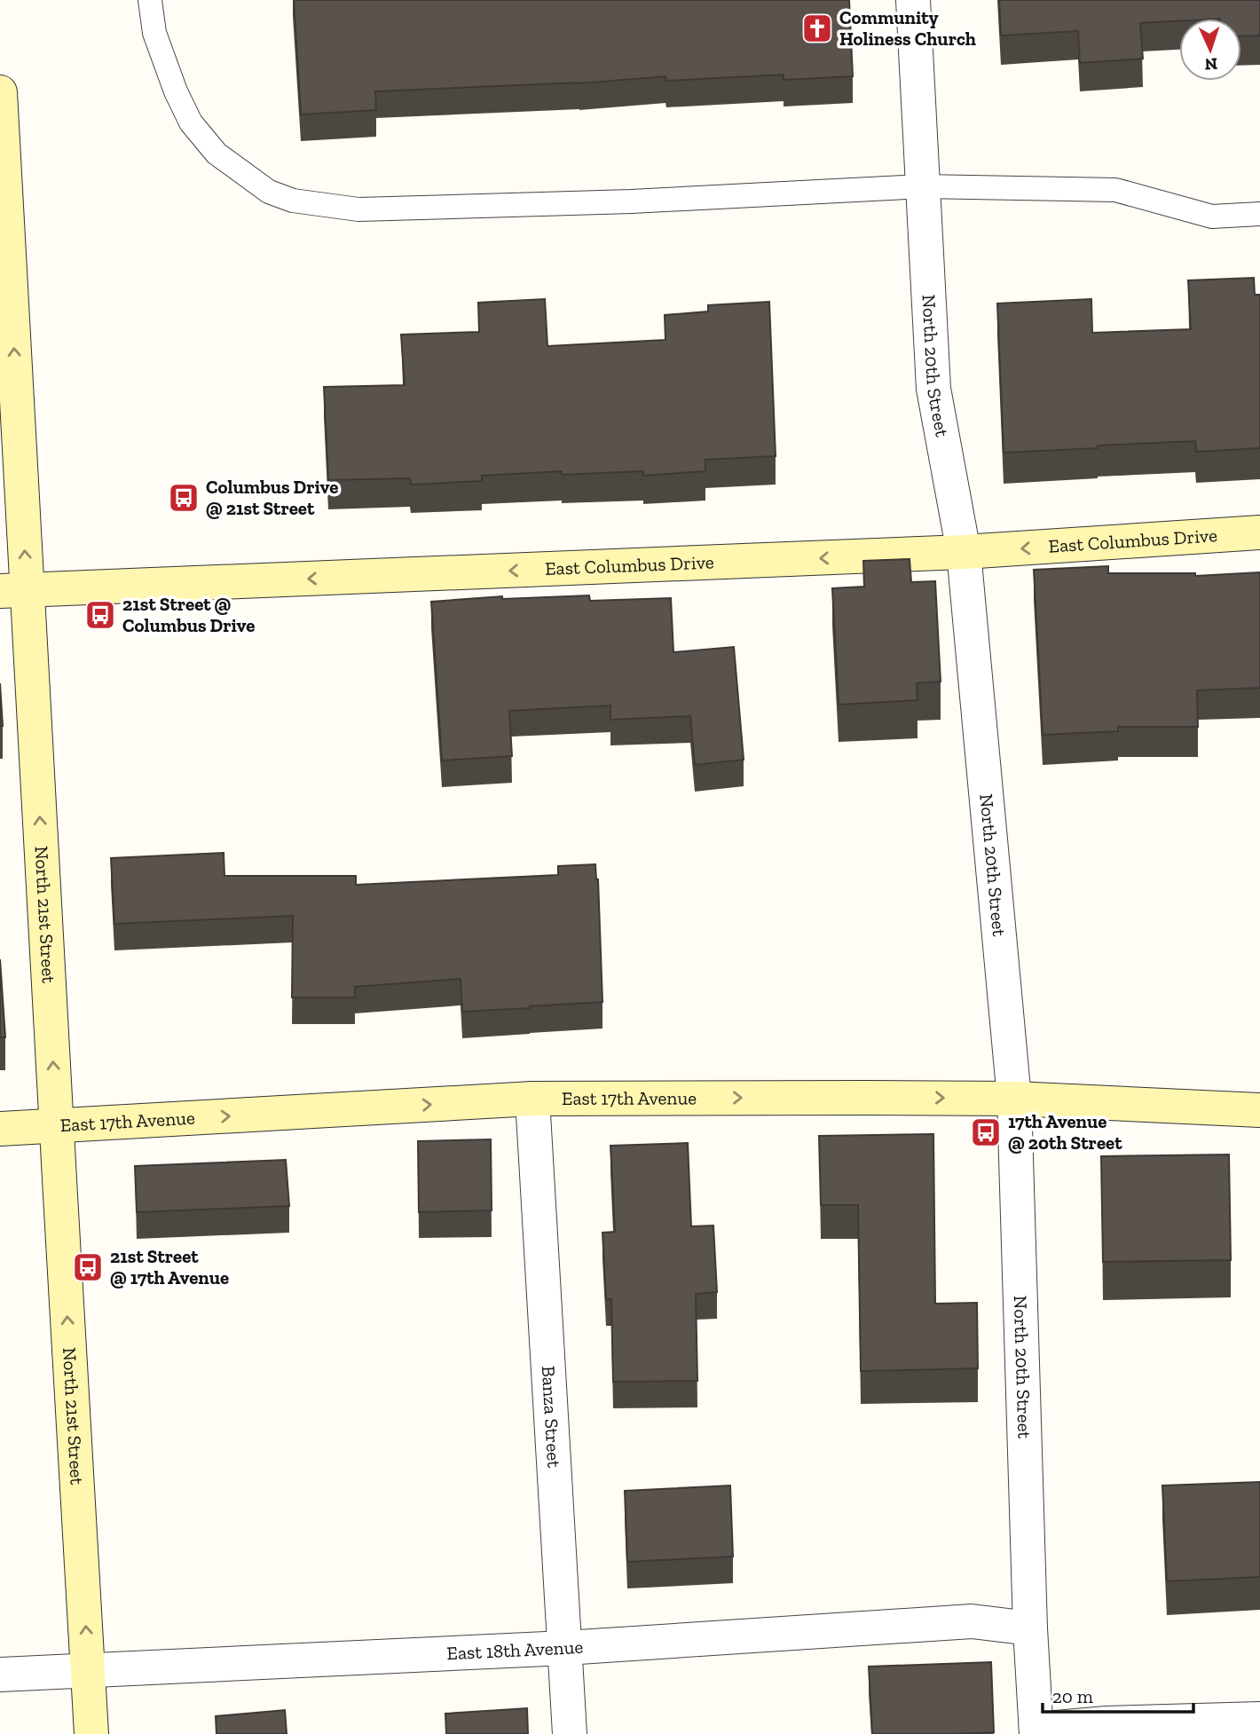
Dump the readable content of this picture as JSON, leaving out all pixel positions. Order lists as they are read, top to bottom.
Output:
{
  "streets": {
    "main road": ["East Columbus Drive", "North 21st Street", "East 17th Avenue"],
    "street": ["North 20th Street", "Banza Street", "East 18th Avenue"]
  },
  "crossings": [
    ["North 20th Street", "East Columbus Drive"],
    ["North 20th Street", "East 17th Avenue"],
    ["North 20th Street", "East 18th Avenue"],
    ["East Columbus Drive", "North 21st Street"],
    ["North 21st Street", "East 17th Avenue"],
    ["North 21st Street", "East 18th Avenue"],
    ["East 17th Avenue", "Banza Street"],
    ["Banza Street", "East 18th Avenue"]
  ],
  "one_way": ["East Columbus Drive", "North 21st Street", "East 17th Avenue"],
  "places": {
    "church": ["Community Holiness Church"],
    "bus stop": [
      "Columbus Drive @ 21st Street",
      "21st Street @ Columbus Drive",
      "17th Avenue @ 20th Street",
      "21st Street @ 17th Avenue"
    ]
  },
  "scale_bar": "20 m",
  "north": "bottom"
}
